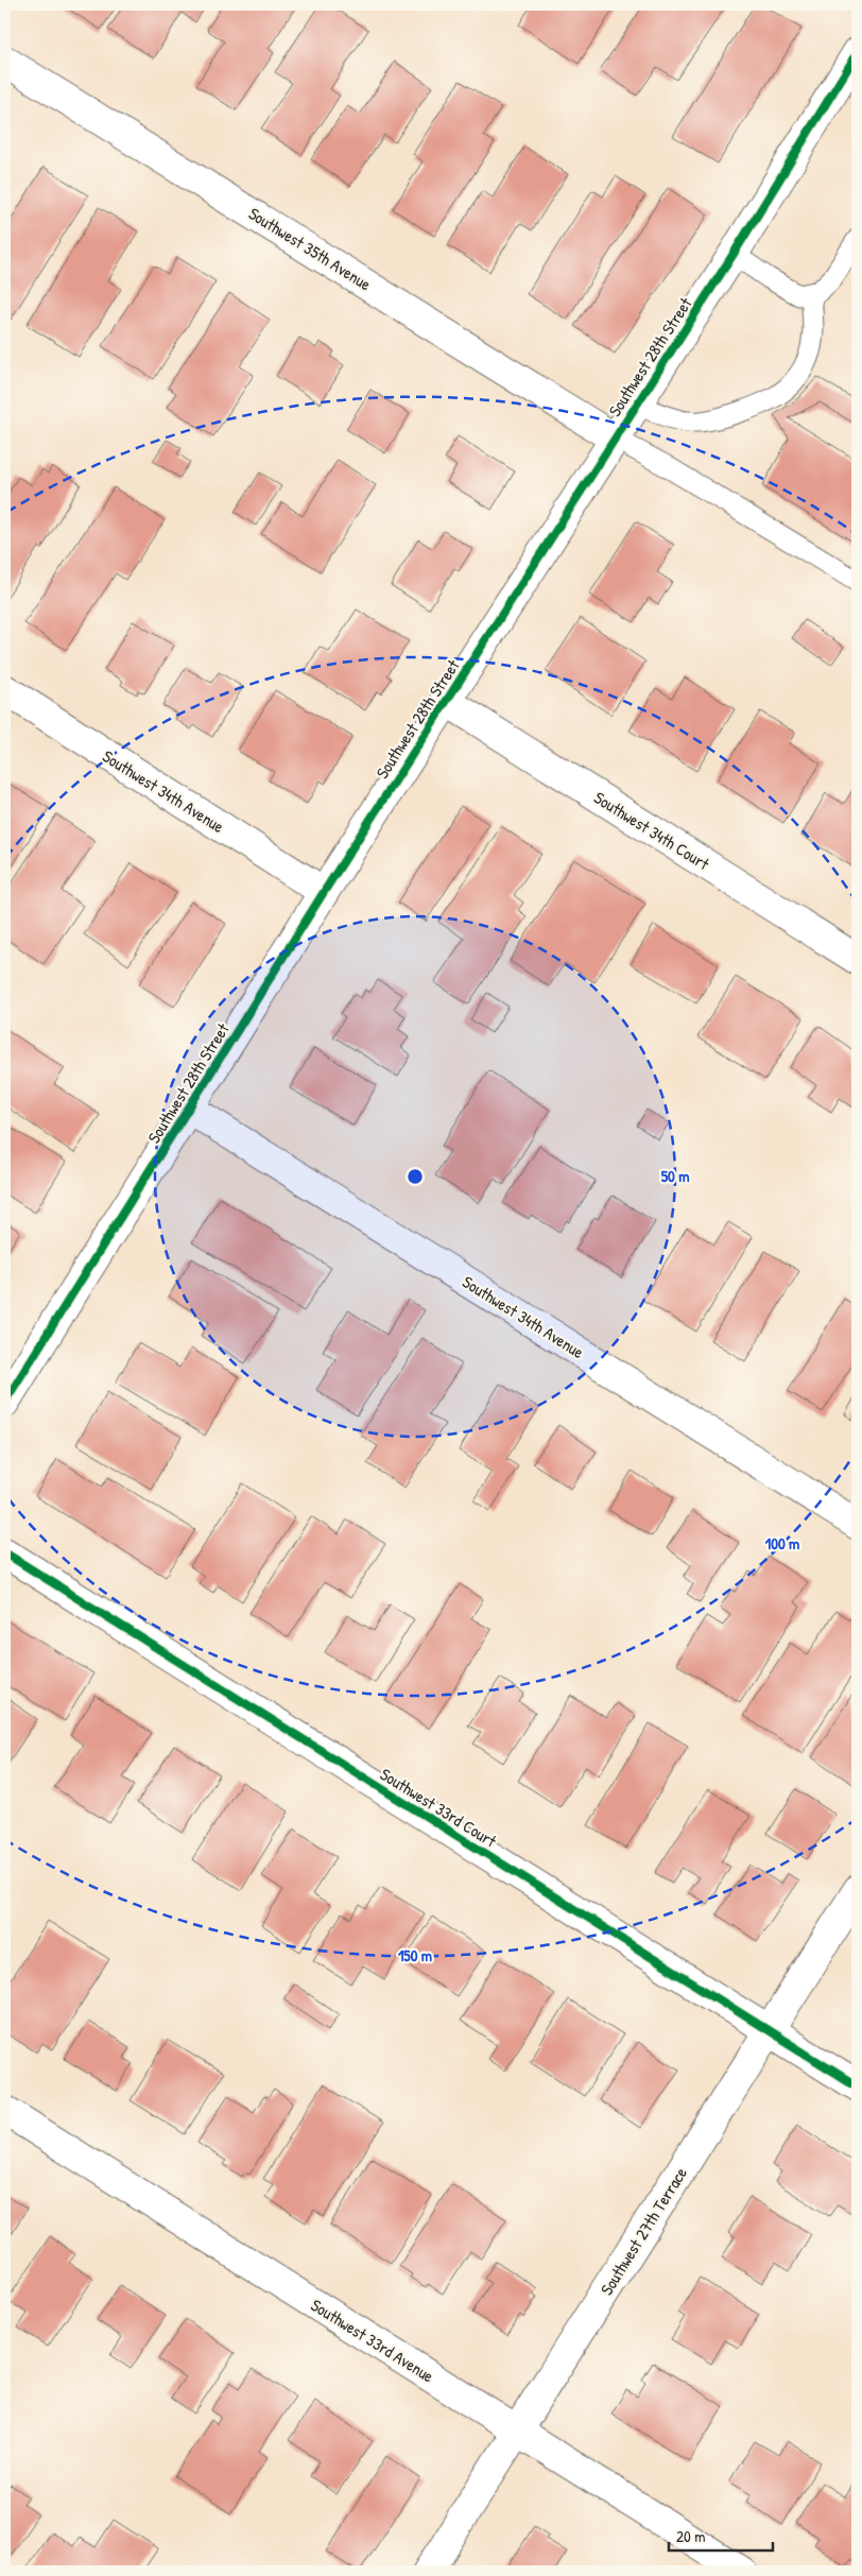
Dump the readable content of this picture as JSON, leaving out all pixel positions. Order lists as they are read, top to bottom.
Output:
{
  "streets": {
    "street": [
      "Southwest 35th Avenue",
      "Southwest 28th Street",
      "Southwest 34th Avenue",
      "Southwest 34th Court",
      "Southwest 33rd Court",
      "Southwest 27th Terrace",
      "Southwest 33rd Avenue"
    ]
  },
  "crossings": [
    ["Southwest 35th Avenue", "Southwest 28th Street"],
    ["Southwest 28th Street", "Southwest 34th Avenue"],
    ["Southwest 28th Street", "Southwest 34th Court"],
    ["Southwest 33rd Court", "Southwest 27th Terrace"],
    ["Southwest 27th Terrace", "Southwest 33rd Avenue"]
  ],
  "scale_bar": "20 m",
  "rings": ["50 m", "100 m", "150 m"]
}
